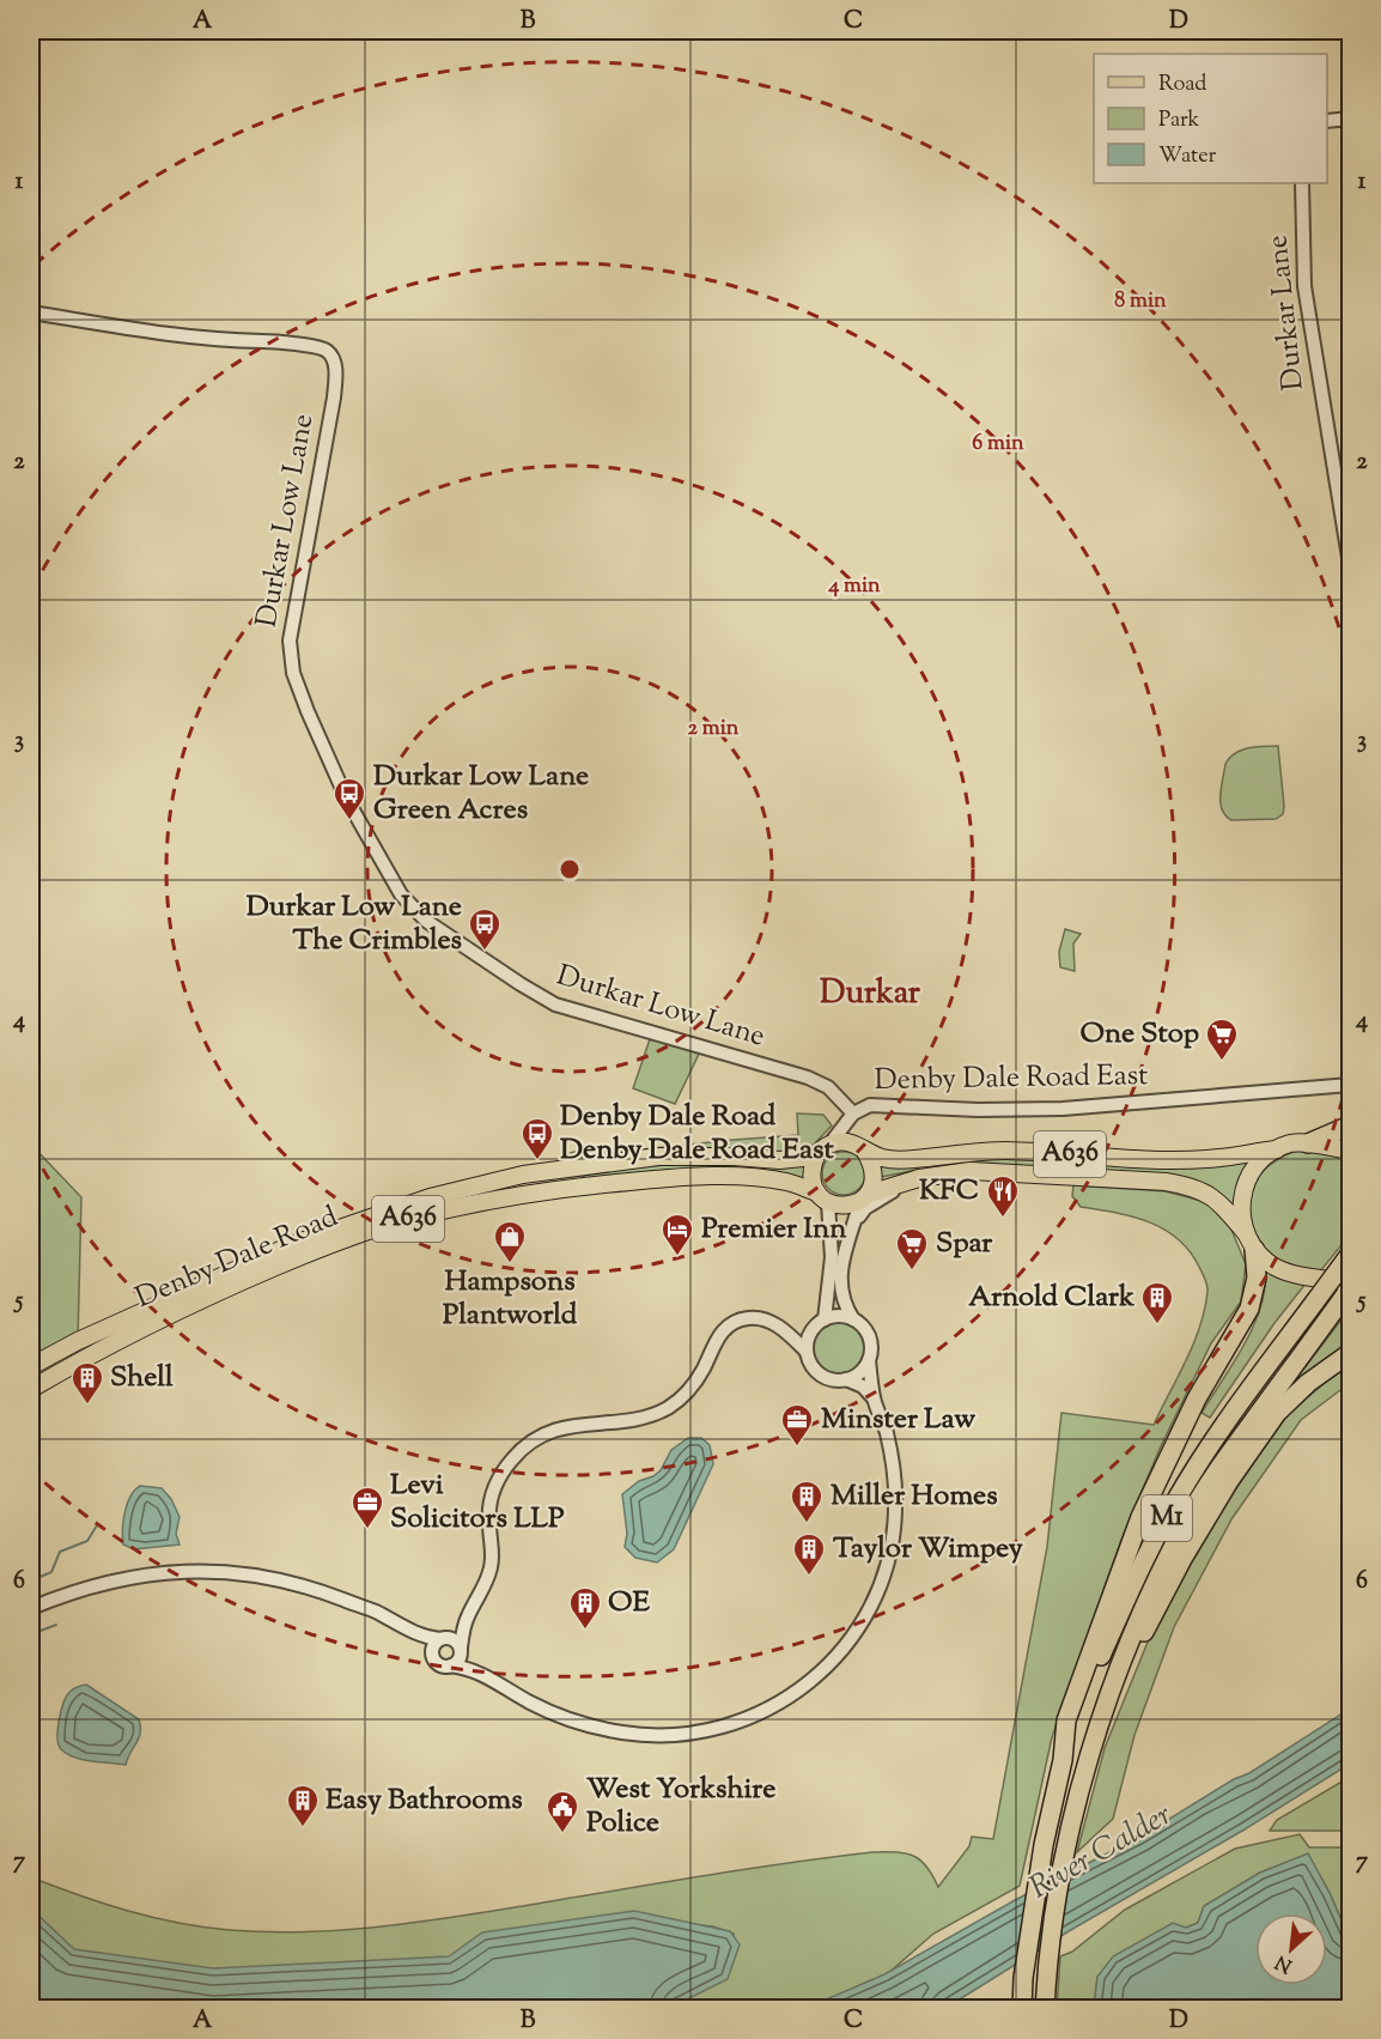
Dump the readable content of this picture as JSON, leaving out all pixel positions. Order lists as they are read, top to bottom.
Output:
{
  "streets": {
    "highway": ["M1"],
    "main road": ["A636", "Denby Dale Road"],
    "street": ["Durkar Lane", "Durkar Low Lane", "Denby Dale Road East"]
  },
  "crossings": [
    ["Durkar Low Lane", "Denby Dale Road East"],
    ["Denby Dale Road East", "A636"],
    ["Denby Dale Road East", "Denby Dale Road"],
    ["A636", "Denby Dale Road"]
  ],
  "districts": ["Durkar"],
  "water": ["River Calder"],
  "places": {
    "bus stop": ["Durkar Low Lane Green Acres", "Durkar Low Lane The Crimbles", "Denby Dale Road Denby Dale Road East"],
    "supermarket": ["One Stop", "Spar"],
    "restaurant": ["KFC"],
    "hotel": ["Premier Inn"],
    "shop": ["Hampsons Plantworld"],
    "building": [
      "Arnold Clark",
      "Shell",
      "Miller Homes",
      "Taylor Wimpey",
      "OE",
      "Easy Bathrooms"
    ],
    "office": ["Minster Law", "Levi Solicitors LLP"],
    "public building": ["West Yorkshire Police"]
  },
  "legend": ["Road", "Park", "Water"],
  "north": "bottom left",
  "grid": {
    "columns": [
      "A",
      "B",
      "C",
      "D"
    ],
    "rows": [
      "1",
      "2",
      "3",
      "4",
      "5",
      "6",
      "7"
    ]
  },
  "rings": [
    "8 min",
    "6 min",
    "4 min",
    "2 min"
  ]
}
